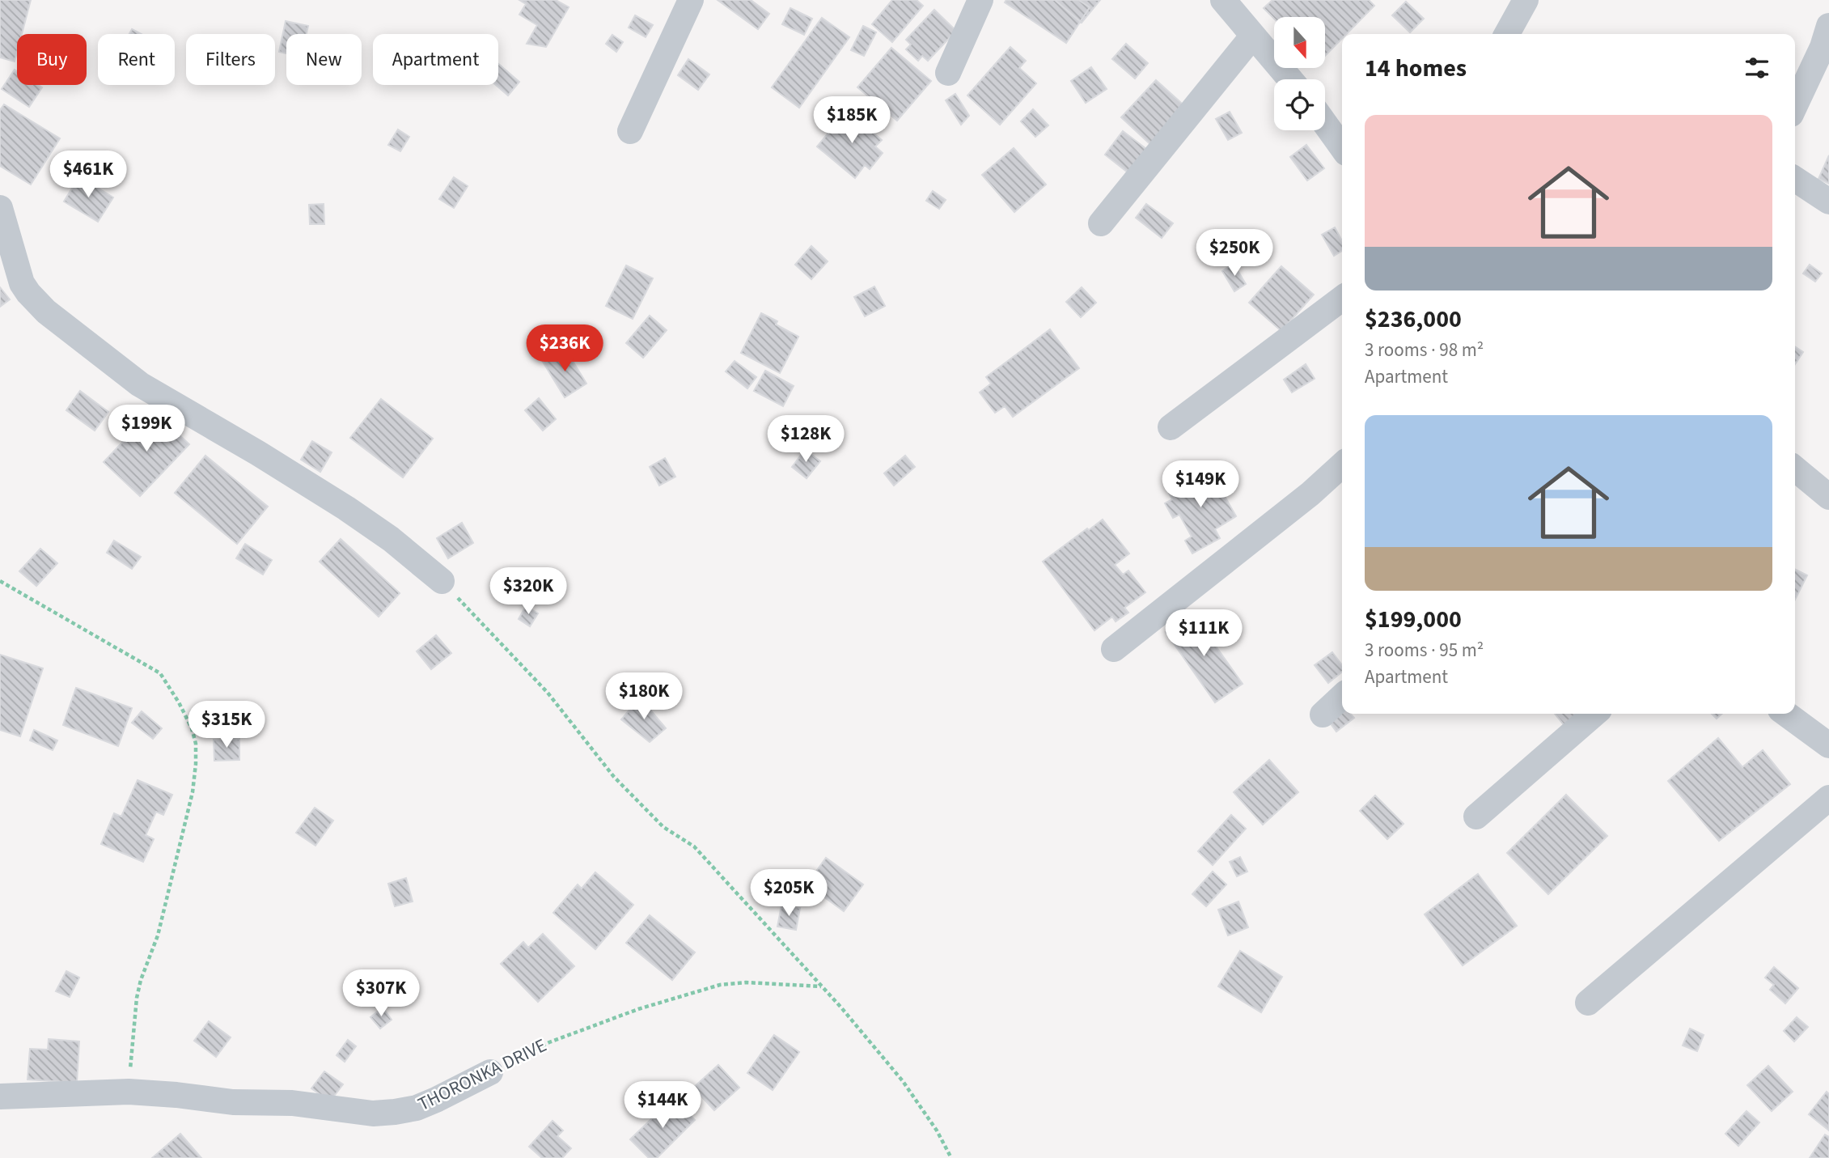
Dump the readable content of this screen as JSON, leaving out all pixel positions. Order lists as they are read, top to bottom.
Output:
{
  "streets": {
    "street": ["THORONKA DRIVE"]
  },
  "north": "bottom",
  "page": {
    "chip": [
      "Buy",
      "Rent",
      "Filters",
      "New",
      "Apartment"
    ],
    "heading": "14 homes",
    "price": [
      "$185K",
      "$461K",
      "$250K",
      "$236K",
      "$199K",
      "$128K",
      "$149K",
      "$320K",
      "$111K",
      "$180K",
      "$315K",
      "$205K",
      "$307K",
      "$144K"
    ],
    "list": [
      {
        "name": "$236,000",
        "note": "3 rooms · 98 m² · Apartment"
      },
      {
        "name": "$199,000",
        "note": "3 rooms · 95 m² · Apartment"
      }
    ]
  }
}
